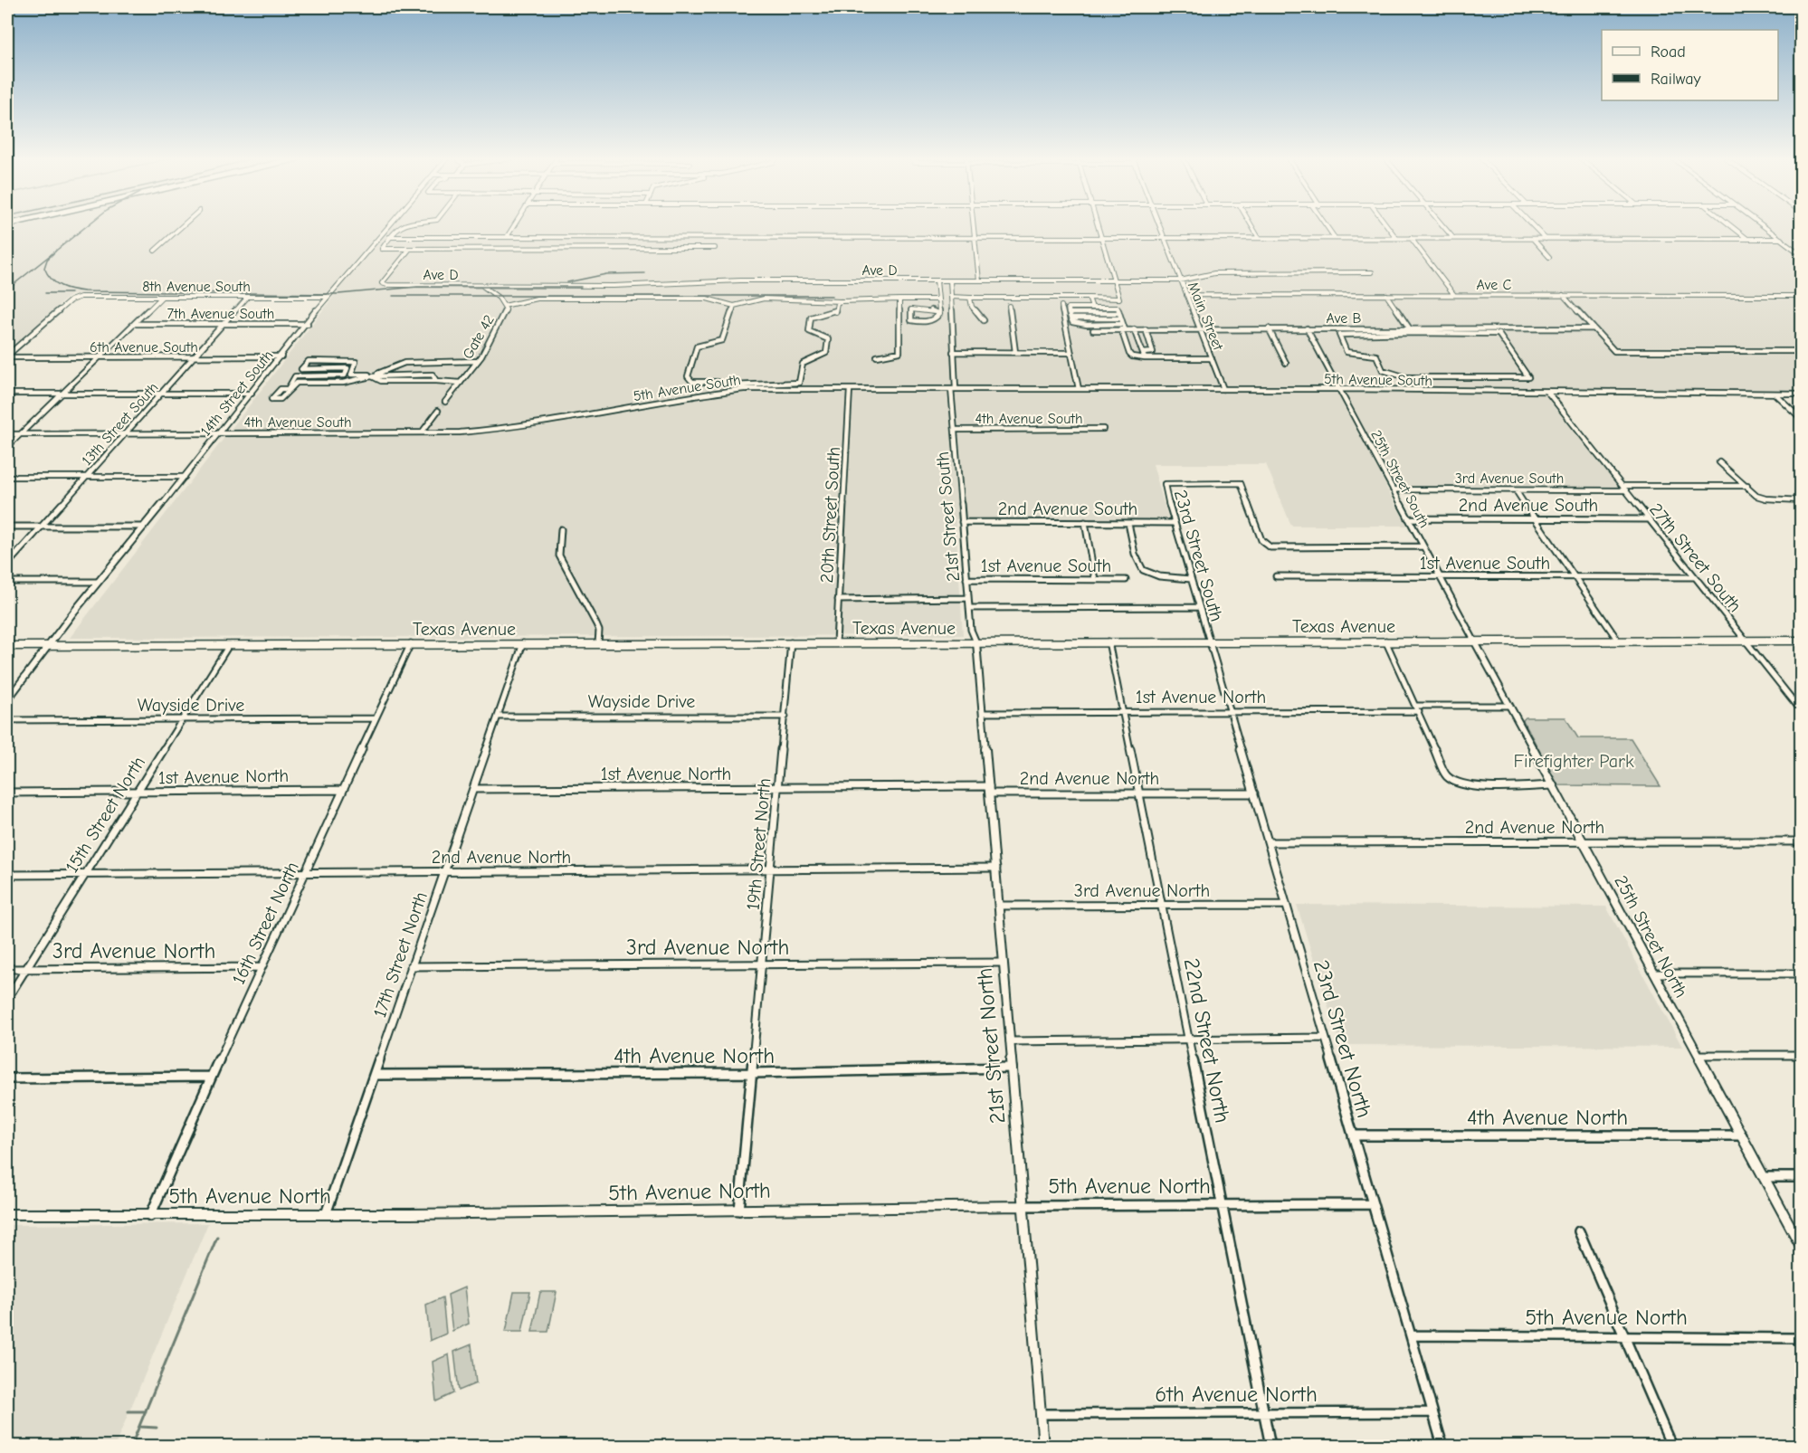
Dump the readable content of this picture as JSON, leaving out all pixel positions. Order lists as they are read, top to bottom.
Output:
{
  "streets": {
    "main road": ["Texas Avenue"],
    "street": [
      "Ave D",
      "Ave C",
      "8th Avenue South",
      "7th Avenue South",
      "Main Street",
      "Ave B",
      "Gate 42",
      "6th Avenue South",
      "5th Avenue South",
      "14th Street South",
      "4th Avenue South",
      "13th Street South",
      "3rd Avenue South",
      "25th Street South",
      "2nd Avenue South",
      "20th Street South",
      "21st Street South",
      "23rd Street South",
      "27th Street South",
      "1st Avenue South",
      "1st Avenue North",
      "Wayside Drive",
      "2nd Avenue North",
      "15th Street North",
      "19th Street North",
      "3rd Avenue North",
      "16th Street North",
      "25th Street North",
      "17th Street North",
      "23rd Street North",
      "22nd Street North",
      "21st Street North",
      "4th Avenue North",
      "5th Avenue North",
      "6th Avenue North"
    ]
  },
  "crossings": [
    ["Ave D", "Main Street"],
    ["Ave D", "Gate 42"],
    ["Ave D", "21st Street South"],
    ["Ave C", "Main Street"],
    ["8th Avenue South", "6th Avenue South"],
    ["8th Avenue South", "14th Street South"],
    ["8th Avenue South", "13th Street South"],
    ["7th Avenue South", "14th Street South"],
    ["7th Avenue South", "13th Street South"],
    ["Main Street", "Ave B"],
    ["Main Street", "5th Avenue South"],
    ["Ave B", "25th Street South"],
    ["6th Avenue South", "14th Street South"],
    ["6th Avenue South", "13th Street South"],
    ["5th Avenue South", "4th Avenue South"],
    ["5th Avenue South", "25th Street South"],
    ["5th Avenue South", "20th Street South"],
    ["5th Avenue South", "21st Street South"],
    ["5th Avenue South", "27th Street South"],
    ["14th Street South", "4th Avenue South"],
    ["14th Street South", "Texas Avenue"],
    ["4th Avenue South", "13th Street South"],
    ["4th Avenue South", "21st Street South"],
    ["3rd Avenue South", "25th Street South"],
    ["3rd Avenue South", "27th Street South"],
    ["25th Street South", "2nd Avenue South"],
    ["25th Street South", "23rd Street South"],
    ["25th Street South", "1st Avenue South"],
    ["25th Street South", "Texas Avenue"],
    ["25th Street South", "25th Street North"],
    ["2nd Avenue South", "21st Street South"],
    ["2nd Avenue South", "23rd Street South"],
    ["2nd Avenue South", "27th Street South"],
    ["20th Street South", "Texas Avenue"],
    ["21st Street South", "1st Avenue South"],
    ["21st Street South", "Texas Avenue"],
    ["21st Street South", "21st Street North"],
    ["23rd Street South", "Texas Avenue"],
    ["23rd Street South", "23rd Street North"],
    ["27th Street South", "1st Avenue South"],
    ["27th Street South", "Texas Avenue"],
    ["Texas Avenue", "15th Street North"],
    ["Texas Avenue", "19th Street North"],
    ["Texas Avenue", "16th Street North"],
    ["Texas Avenue", "25th Street North"],
    ["Texas Avenue", "17th Street North"],
    ["Texas Avenue", "23rd Street North"],
    ["Texas Avenue", "22nd Street North"],
    ["Texas Avenue", "21st Street North"],
    ["1st Avenue North", "2nd Avenue North"],
    ["1st Avenue North", "15th Street North"],
    ["1st Avenue North", "19th Street North"],
    ["1st Avenue North", "16th Street North"],
    ["1st Avenue North", "25th Street North"],
    ["1st Avenue North", "17th Street North"],
    ["1st Avenue North", "23rd Street North"],
    ["1st Avenue North", "22nd Street North"],
    ["1st Avenue North", "21st Street North"],
    ["Wayside Drive", "15th Street North"],
    ["Wayside Drive", "19th Street North"],
    ["Wayside Drive", "16th Street North"],
    ["Wayside Drive", "17th Street North"],
    ["2nd Avenue North", "15th Street North"],
    ["2nd Avenue North", "19th Street North"],
    ["2nd Avenue North", "16th Street North"],
    ["2nd Avenue North", "25th Street North"],
    ["2nd Avenue North", "17th Street North"],
    ["2nd Avenue North", "23rd Street North"],
    ["2nd Avenue North", "22nd Street North"],
    ["2nd Avenue North", "21st Street North"],
    ["15th Street North", "3rd Avenue North"],
    ["19th Street North", "3rd Avenue North"],
    ["19th Street North", "4th Avenue North"],
    ["19th Street North", "5th Avenue North"],
    ["3rd Avenue North", "16th Street North"],
    ["3rd Avenue North", "17th Street North"],
    ["3rd Avenue North", "23rd Street North"],
    ["3rd Avenue North", "22nd Street North"],
    ["3rd Avenue North", "21st Street North"],
    ["16th Street North", "5th Avenue North"],
    ["25th Street North", "4th Avenue North"],
    ["17th Street North", "4th Avenue North"],
    ["17th Street North", "5th Avenue North"],
    ["23rd Street North", "4th Avenue North"],
    ["23rd Street North", "5th Avenue North"],
    ["23rd Street North", "6th Avenue North"],
    ["22nd Street North", "5th Avenue North"],
    ["22nd Street North", "6th Avenue North"],
    ["21st Street North", "4th Avenue North"],
    ["21st Street North", "5th Avenue North"],
    ["21st Street North", "6th Avenue North"]
  ],
  "parks": ["Firefighter Park"],
  "legend": ["Road", "Railway"]
}
